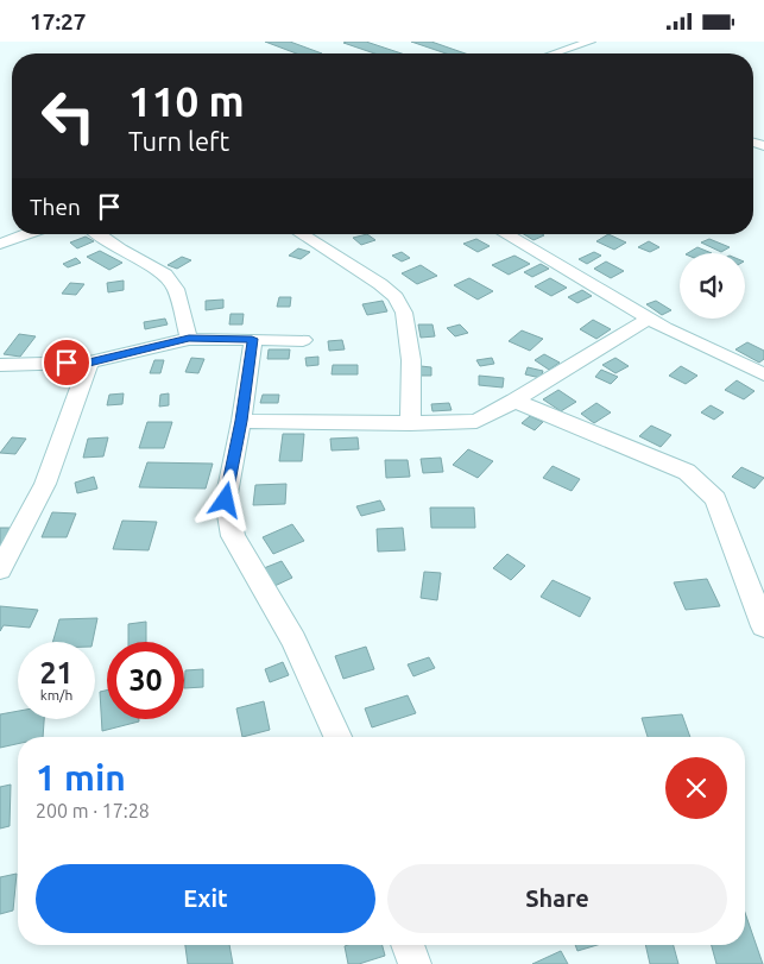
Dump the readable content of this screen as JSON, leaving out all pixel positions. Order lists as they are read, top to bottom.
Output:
{
  "page": {
    "status": "17:27",
    "turn": ["110 m", "Turn left"],
    "then": "Then",
    "speed": "21 km/h",
    "limit": "30",
    "heading": ["1 min", "200 m · 17:28"],
    "buttons": ["Exit", "Share"]
  }
}
